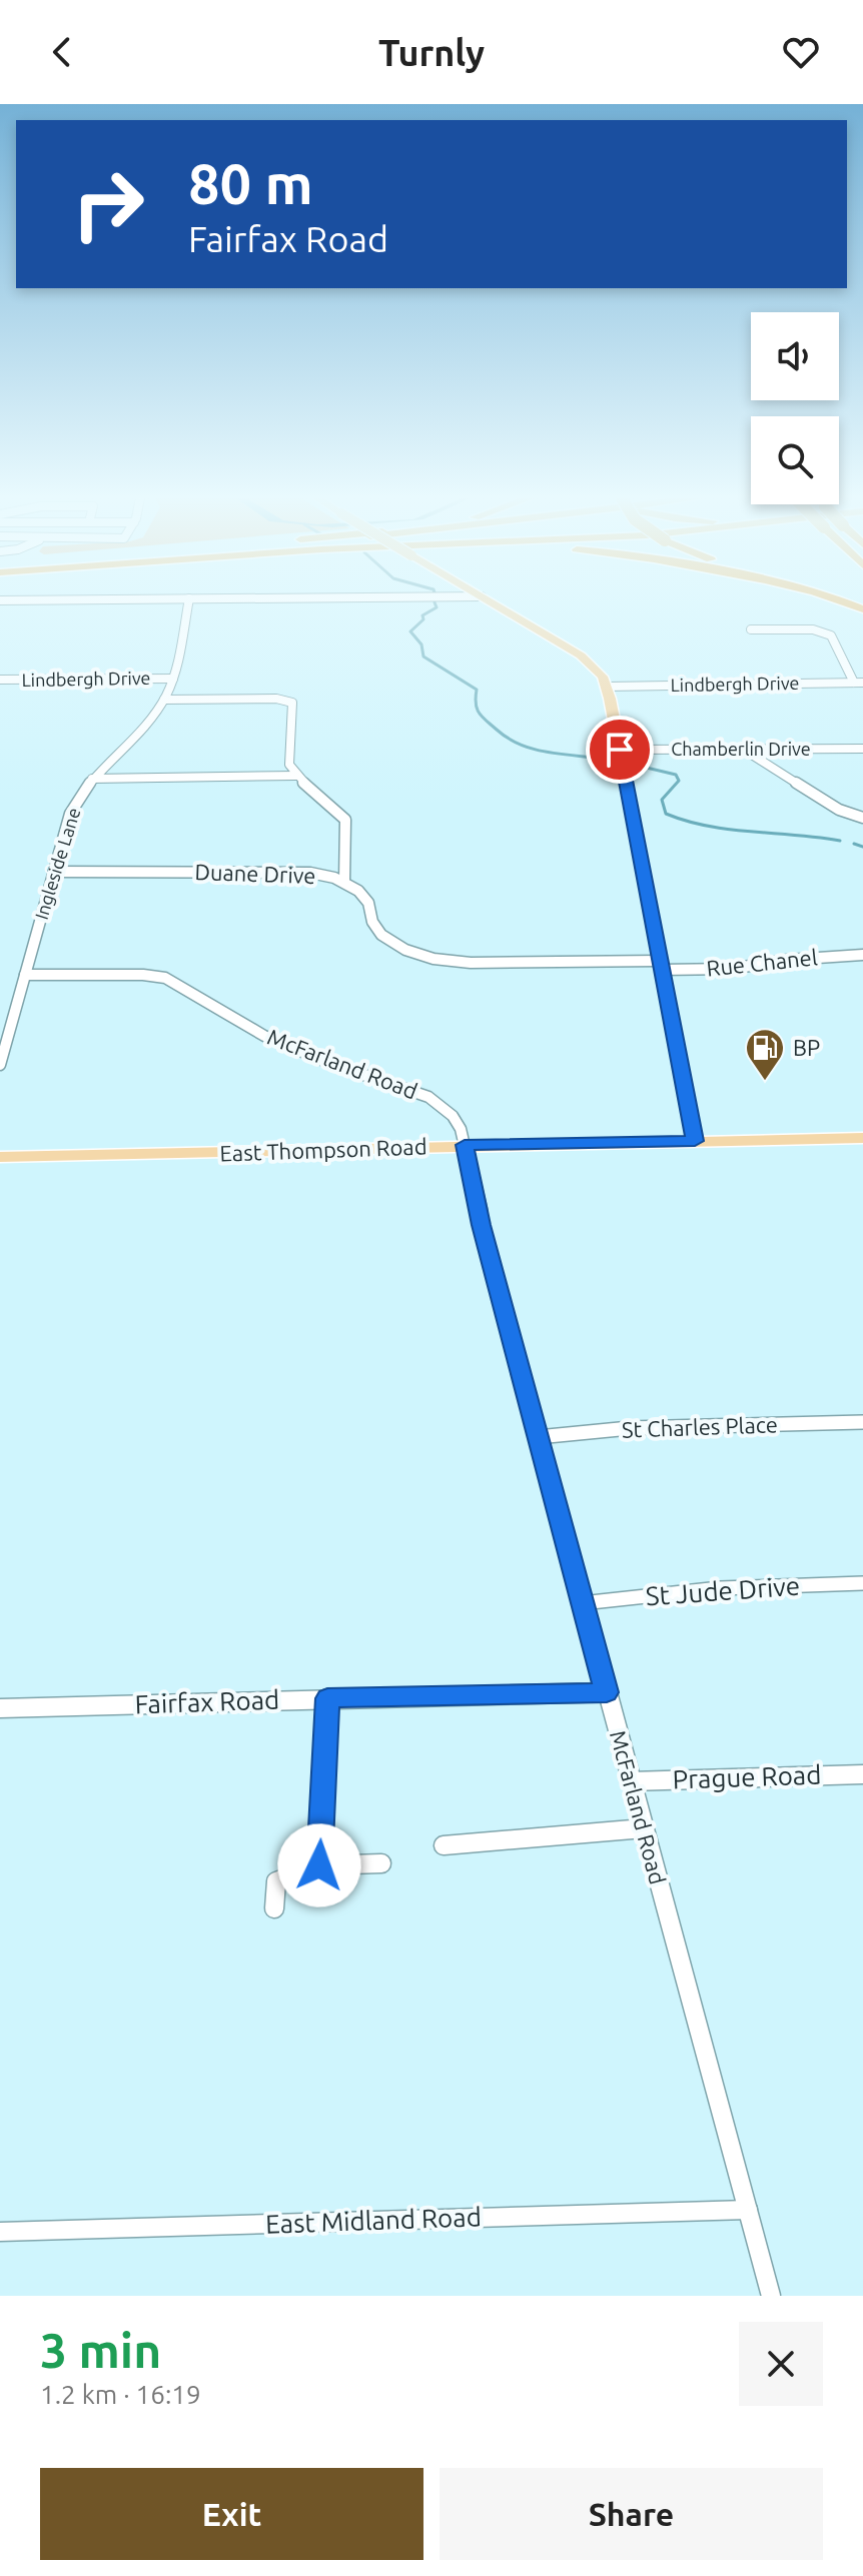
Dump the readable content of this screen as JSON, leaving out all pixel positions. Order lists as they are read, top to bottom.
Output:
{
  "streets": {
    "main road": ["East Thompson Road"],
    "street": [
      "Lindbergh Drive",
      "Chamberlin Drive",
      "Ingleside Lane",
      "Duane Drive",
      "Rue Chanel",
      "McFarland Road",
      "St Charles Place",
      "St Jude Drive",
      "Fairfax Road",
      "Prague Road",
      "East Midland Road"
    ]
  },
  "crossings": [
    ["Lindbergh Drive", "Ingleside Lane"],
    ["Ingleside Lane", "Duane Drive"],
    ["Ingleside Lane", "McFarland Road"],
    ["Duane Drive", "Rue Chanel"],
    ["McFarland Road", "East Thompson Road"],
    ["McFarland Road", "St Charles Place"],
    ["McFarland Road", "St Jude Drive"],
    ["McFarland Road", "Fairfax Road"],
    ["McFarland Road", "Prague Road"],
    ["McFarland Road", "East Midland Road"]
  ],
  "places": {
    "fuel station": ["BP"]
  },
  "page": {
    "header": "Turnly",
    "turn": ["80 m", "Fairfax Road"],
    "heading": ["3 min", "1.2 km · 16:19"],
    "buttons": ["Exit", "Share"]
  }
}
